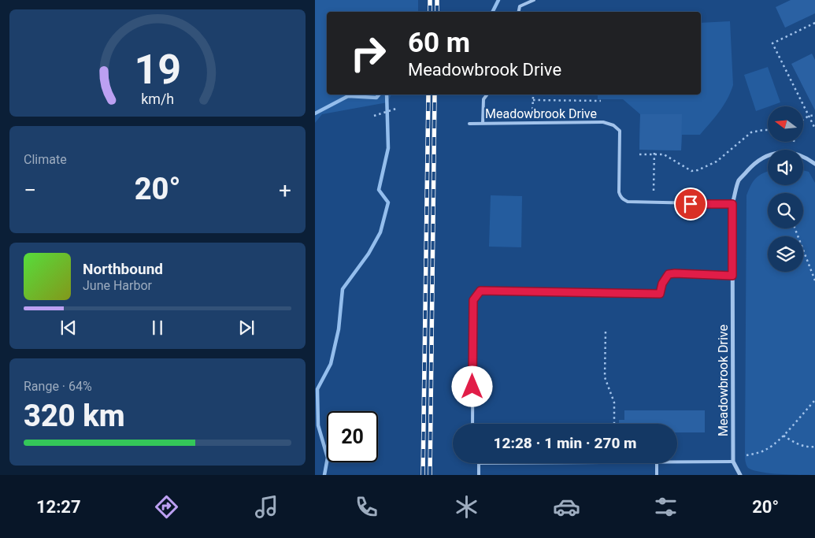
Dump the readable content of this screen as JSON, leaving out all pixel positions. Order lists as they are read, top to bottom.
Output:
{
  "streets": {
    "street": ["Meadowbrook Drive"]
  },
  "north": "left",
  "page": {
    "turn": ["60 m", "Meadowbrook Drive"],
    "tile": [
      "Climate",
      ["Range · 64%", "320 km"]
    ],
    "heat": ["−", "20°", "+"],
    "song": ["Northbound", "June Harbor"],
    "limit": "20",
    "trip": "12:28 · 1 min · 270 m",
    "tabs": ["12:27", "20°"],
    "gauge": ["19", "km/h"]
  }
}
